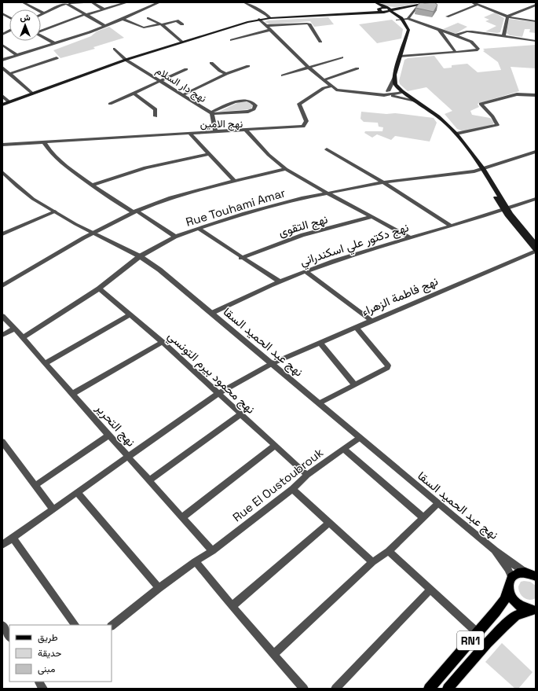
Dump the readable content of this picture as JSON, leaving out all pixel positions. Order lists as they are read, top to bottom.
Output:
{
  "streets": {
    "main road": ["RN1"],
    "street": [
      "نهج دار السلام",
      "نهج الامين",
      "Rue Touhami Amar",
      "نهج التقوى",
      "نهج دكتور علي اسكندراني",
      "نهج فاطمة الزهراء",
      "نهج عبد الحميد السقا",
      "نهج محمود بيرم التونسي",
      "نهج التحرير",
      "Rue El Oustoubrouk"
    ]
  },
  "crossings": [
    ["نهج دار السلام", "نهج الامين"],
    ["نهج الامين", "Rue Touhami Amar"],
    ["نهج الامين", "نهج التقوى"],
    ["نهج الامين", "نهج دكتور علي اسكندراني"],
    ["Rue Touhami Amar", "نهج عبد الحميد السقا"],
    ["Rue Touhami Amar", "نهج محمود بيرم التونسي"],
    ["Rue Touhami Amar", "نهج التحرير"],
    ["نهج دكتور علي اسكندراني", "نهج عبد الحميد السقا"],
    ["نهج فاطمة الزهراء", "نهج عبد الحميد السقا"],
    ["نهج فاطمة الزهراء", "نهج محمود بيرم التونسي"],
    ["نهج فاطمة الزهراء", "نهج التحرير"],
    ["نهج عبد الحميد السقا", "Rue El Oustoubrouk"],
    ["نهج محمود بيرم التونسي", "Rue El Oustoubrouk"],
    ["نهج التحرير", "Rue El Oustoubrouk"]
  ],
  "legend": ["طريق", "حديقة", "مبنى"],
  "north": "top"
}
